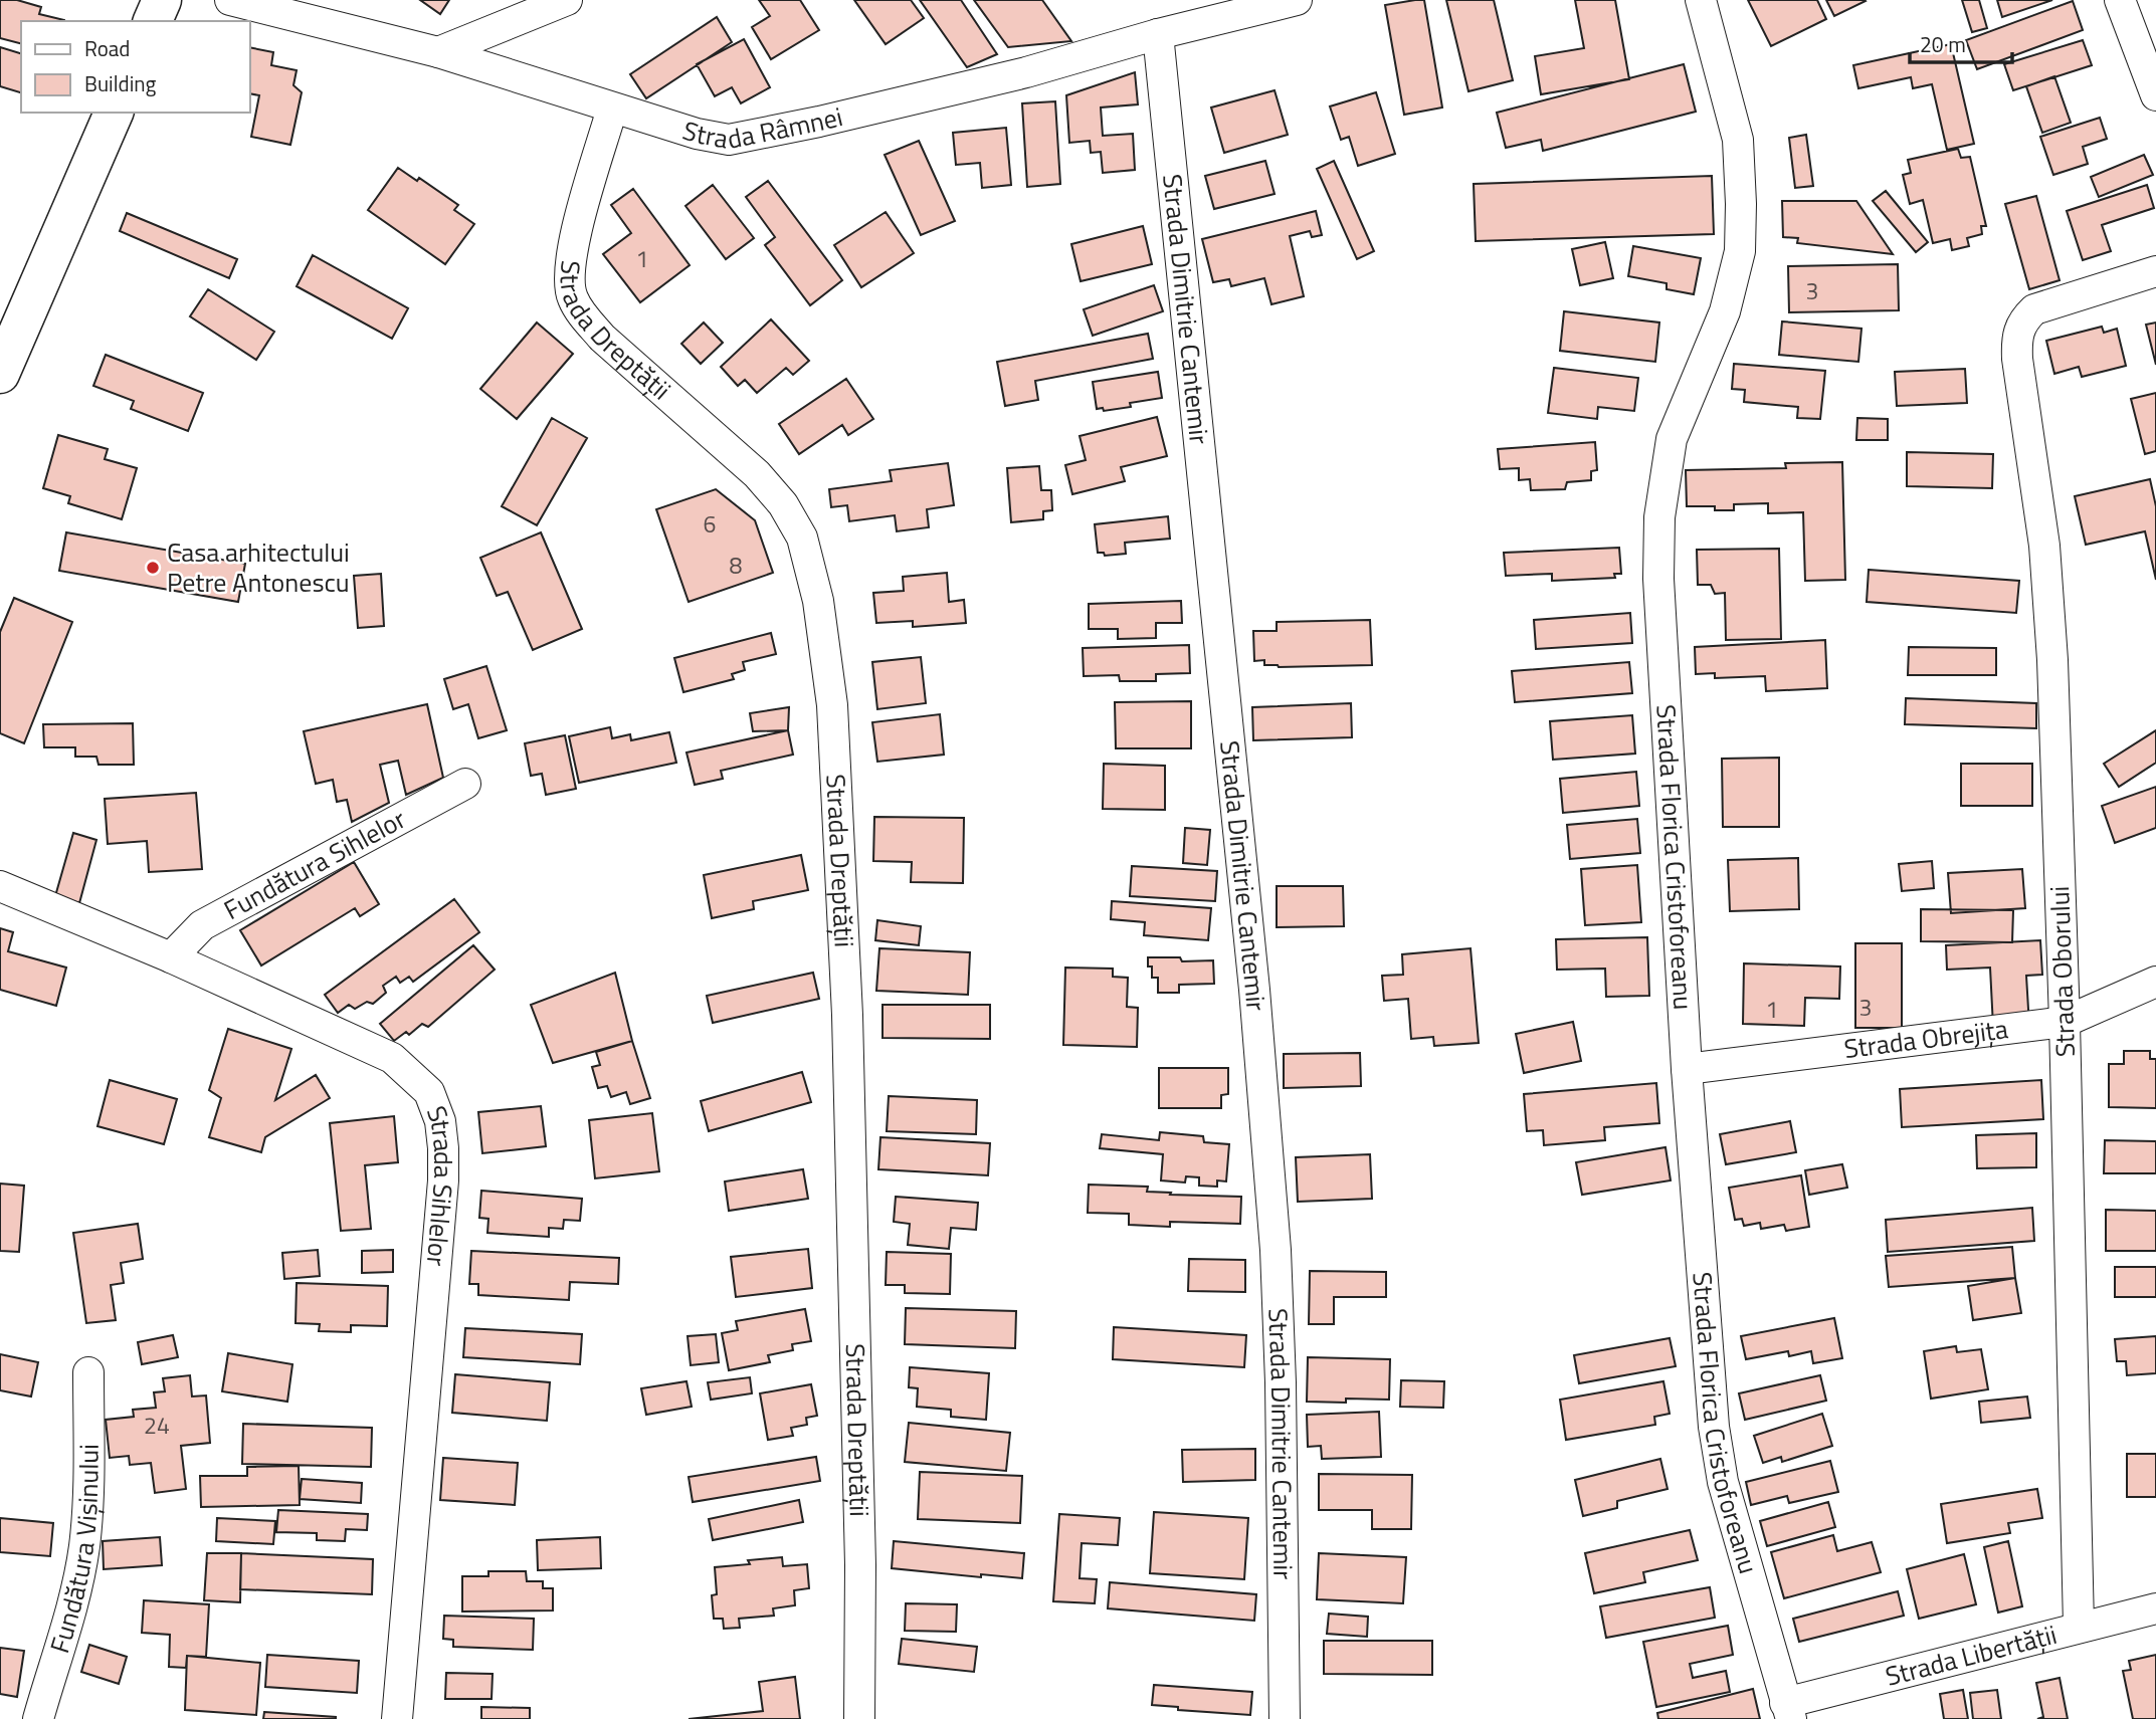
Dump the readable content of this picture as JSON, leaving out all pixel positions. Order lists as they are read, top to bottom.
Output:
{
  "streets": {
    "street": [
      "Strada Râmnei",
      "Strada Dimitrie Cantemir",
      "Strada Dreptății",
      "Strada Florica Cristoforeanu",
      "Fundătura Sihlelor",
      "Strada Oborului",
      "Strada Obrejița",
      "Strada Sihlelor",
      "Fundătura Vișinului",
      "Strada Libertății"
    ]
  },
  "crossings": [
    ["Strada Râmnei", "Strada Dimitrie Cantemir"],
    ["Strada Râmnei", "Strada Dreptății"],
    ["Strada Florica Cristoforeanu", "Strada Obrejița"],
    ["Strada Florica Cristoforeanu", "Strada Libertății"],
    ["Fundătura Sihlelor", "Strada Sihlelor"],
    ["Strada Oborului", "Strada Obrejița"],
    ["Strada Oborului", "Strada Libertății"]
  ],
  "places": ["Casa arhitectului Petre Antonescu"],
  "house_numbers": [
    "1",
    "3",
    "6",
    "8",
    "3",
    "1",
    "24"
  ],
  "legend": ["Road", "Building"],
  "scale_bar": "20 m"
}
